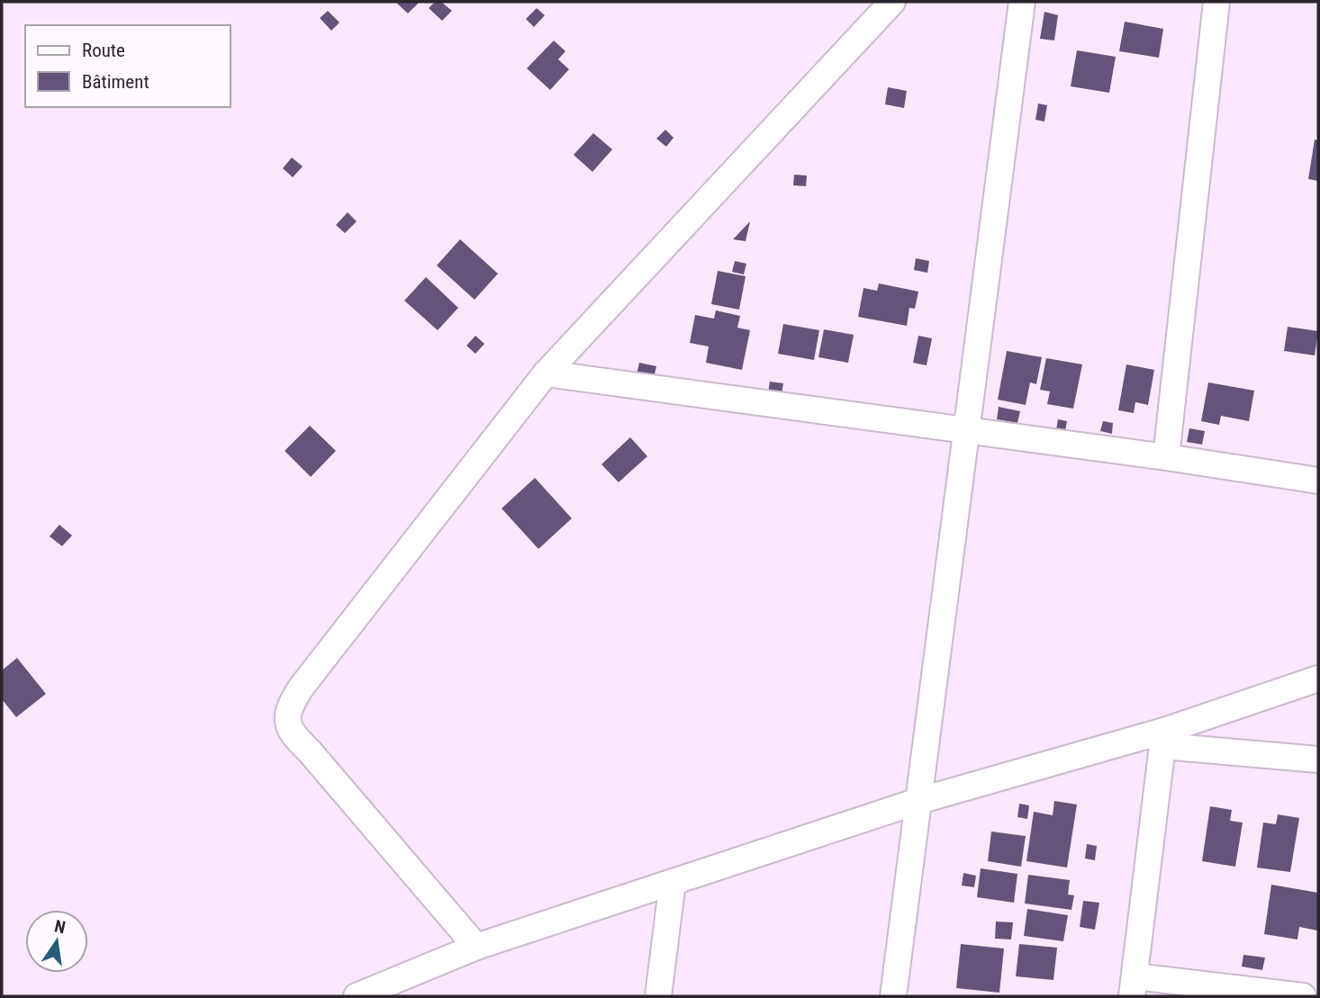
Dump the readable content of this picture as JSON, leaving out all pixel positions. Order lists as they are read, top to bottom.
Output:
{
  "legend": ["Route", "Bâtiment"],
  "north": "top"
}
